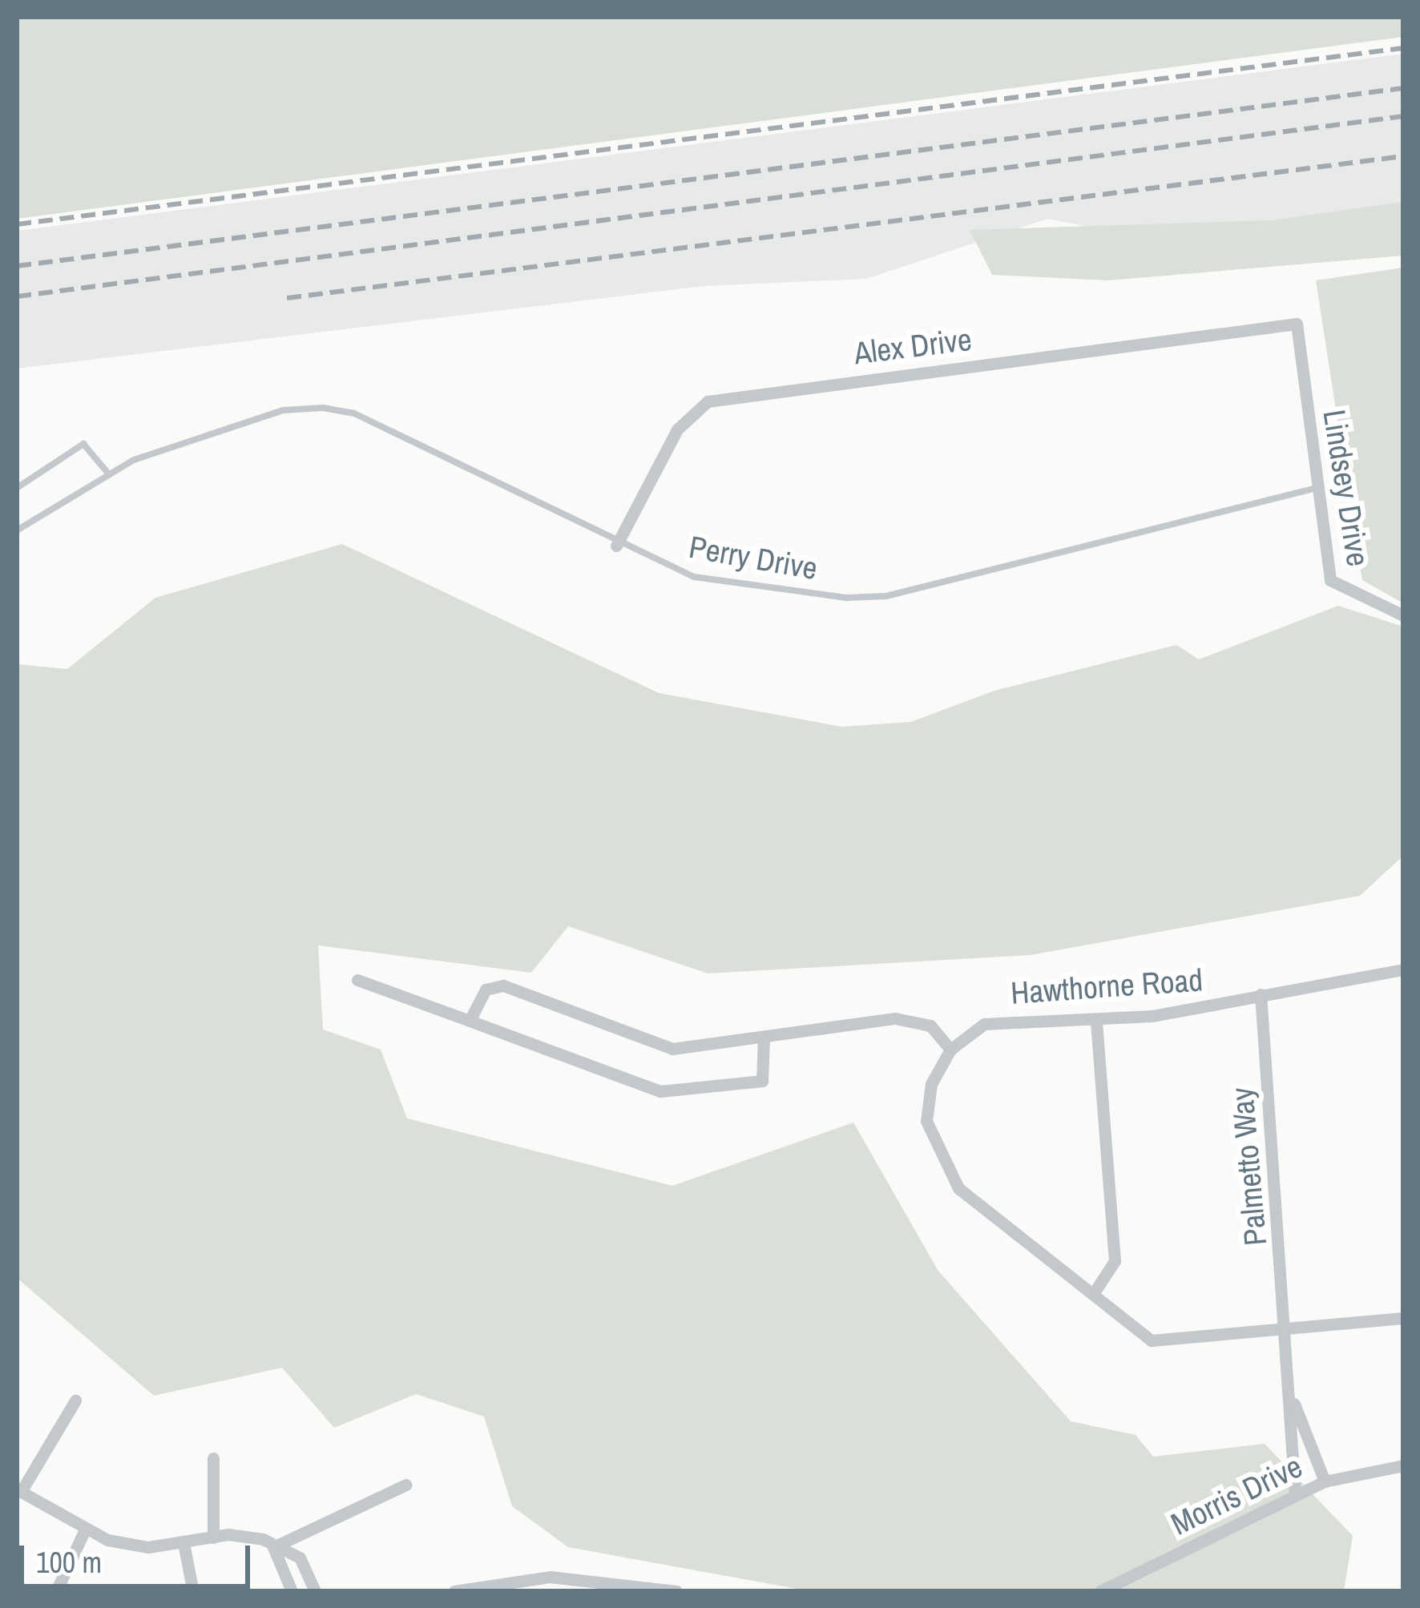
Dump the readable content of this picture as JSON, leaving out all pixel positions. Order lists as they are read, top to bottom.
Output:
{
  "streets": {
    "street": [
      "Alex Drive",
      "Lindsey Drive",
      "Hawthorne Road",
      "Palmetto Way",
      "Morris Drive"
    ],
    "lane": ["Perry Drive"]
  },
  "crossings": [
    ["Alex Drive", "Lindsey Drive"],
    ["Alex Drive", "Perry Drive"],
    ["Lindsey Drive", "Perry Drive"],
    ["Hawthorne Road", "Palmetto Way"]
  ],
  "scale_bar": "100 m"
}
